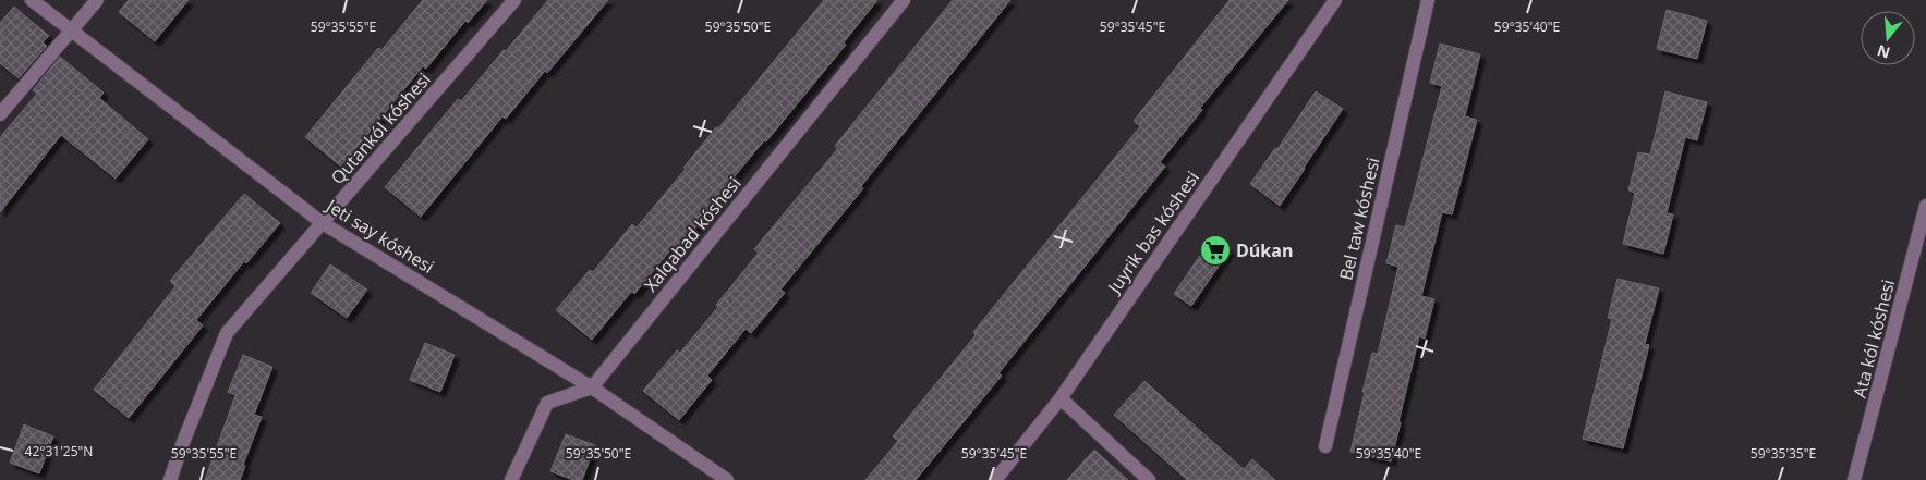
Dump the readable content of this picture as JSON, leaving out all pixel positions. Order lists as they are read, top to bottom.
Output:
{
  "streets": {
    "street": [
      "Qutankól kóshesi",
      "Bel taw kóshesi",
      "Juyrik bas kóshesi",
      "Xalqabad kóshesi",
      "Jeti say kóshesi",
      "Ata kól kóshesi"
    ]
  },
  "crossings": [
    ["Qutankól kóshesi", "Jeti say kóshesi"],
    ["Xalqabad kóshesi", "Jeti say kóshesi"]
  ],
  "places": {
    "supermarket": ["Dúkan"]
  },
  "north": "bottom",
  "coordinates": [
    "59°35'55\"E",
    "59°35'50\"E",
    "59°35'45\"E",
    "59°35'40\"E",
    "42°31'25\"N",
    "59°35'35\"E"
  ]
}
